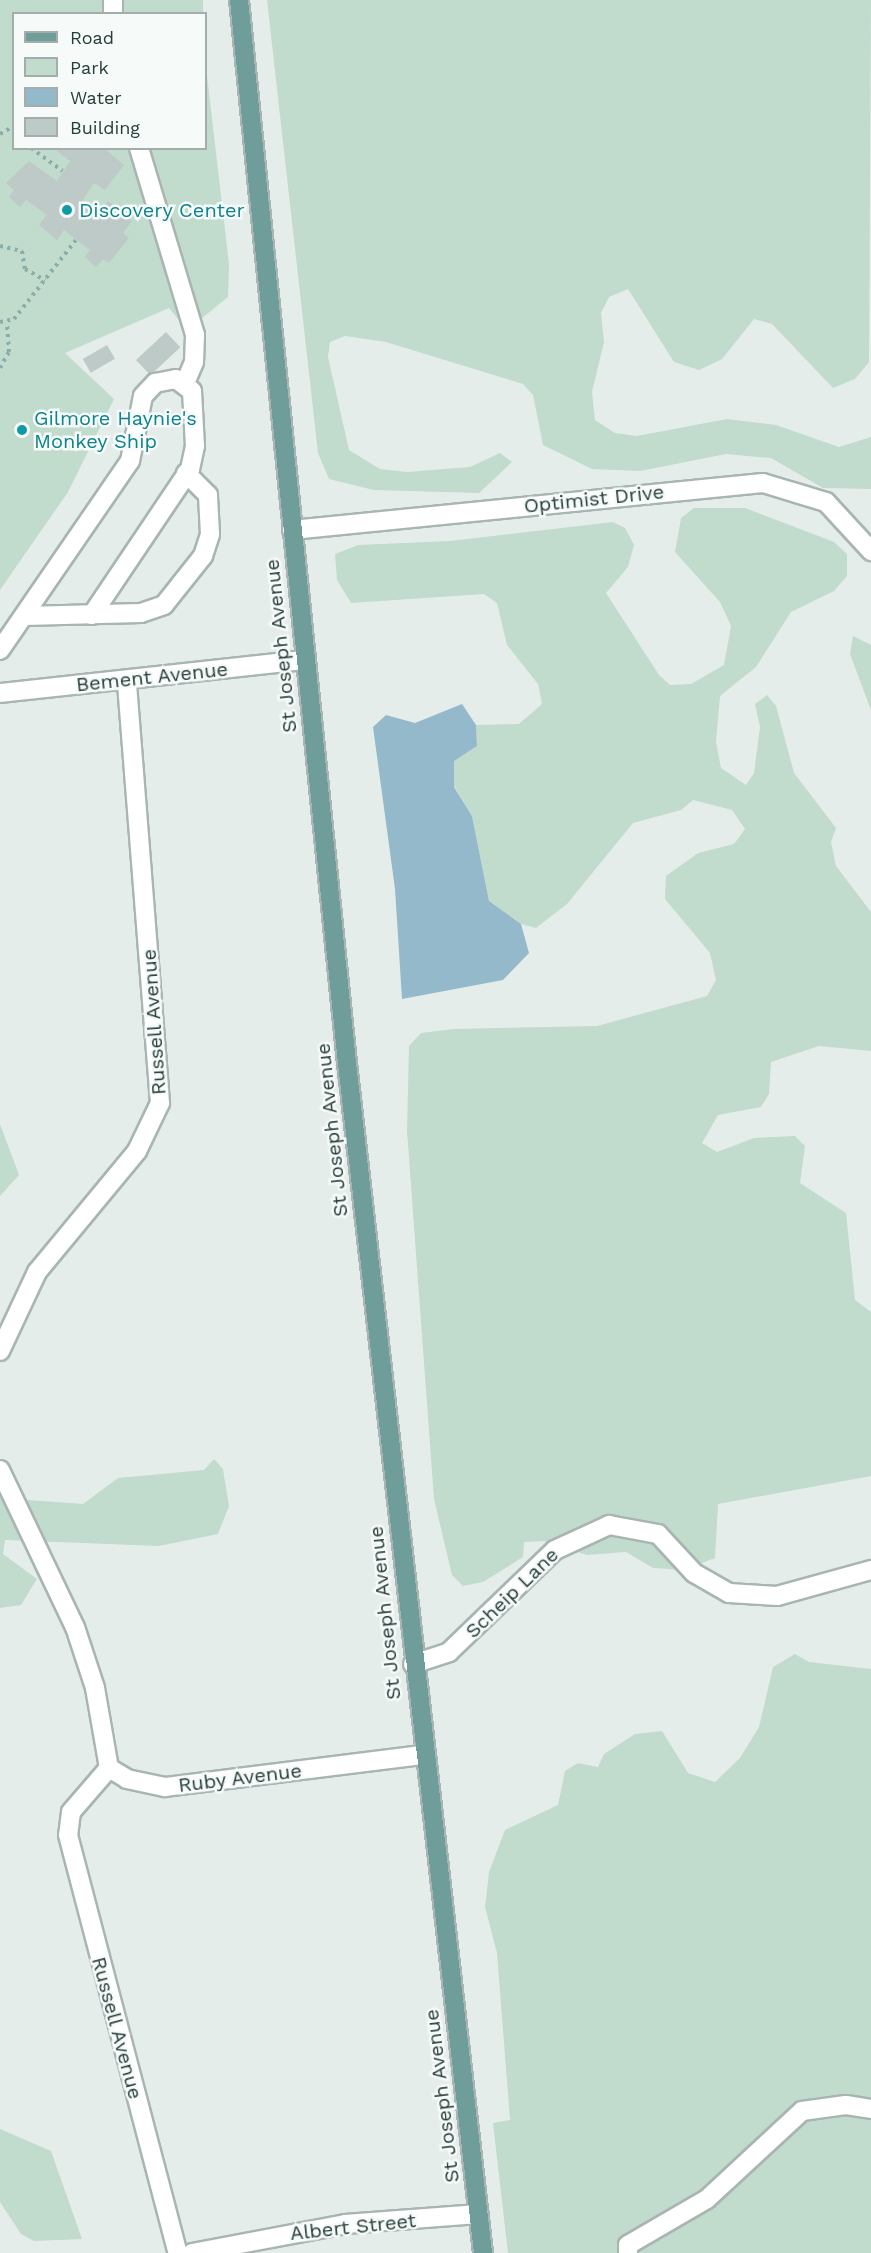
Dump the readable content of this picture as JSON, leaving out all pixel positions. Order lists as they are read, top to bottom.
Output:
{
  "streets": {
    "main road": ["St Joseph Avenue"],
    "street": [
      "Optimist Drive",
      "Bement Avenue",
      "Russell Avenue",
      "Scheip Lane",
      "Ruby Avenue",
      "Albert Street"
    ]
  },
  "crossings": [
    ["Optimist Drive", "St Joseph Avenue"],
    ["St Joseph Avenue", "Bement Avenue"],
    ["St Joseph Avenue", "Scheip Lane"],
    ["St Joseph Avenue", "Ruby Avenue"],
    ["St Joseph Avenue", "Albert Street"],
    ["Bement Avenue", "Russell Avenue"],
    ["Russell Avenue", "Ruby Avenue"]
  ],
  "places": ["Discovery Center", "Gilmore Haynie's Monkey Ship"],
  "legend": [
    "Road",
    "Park",
    "Water",
    "Building"
  ]
}
